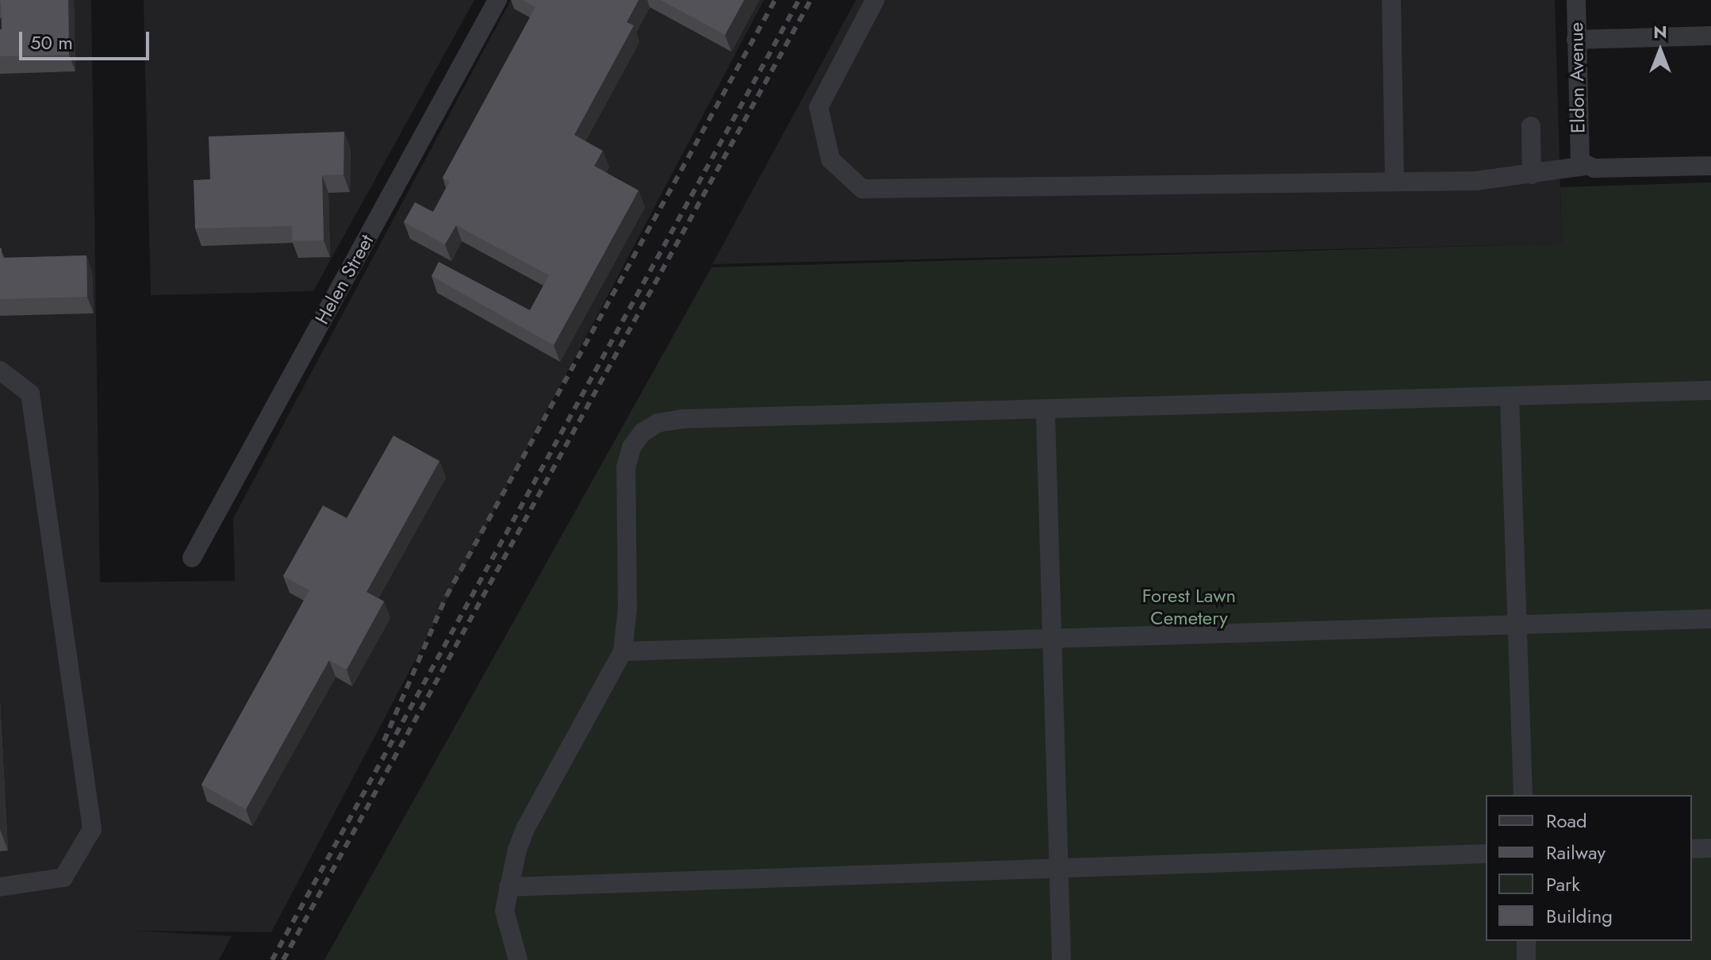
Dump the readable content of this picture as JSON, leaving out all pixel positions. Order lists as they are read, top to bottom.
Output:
{
  "streets": {
    "street": ["Eldon Avenue", "Helen Street"]
  },
  "parks": ["Forest Lawn Cemetery"],
  "legend": [
    "Road",
    "Railway",
    "Park",
    "Building"
  ],
  "scale_bar": "50 m",
  "north": "top"
}
